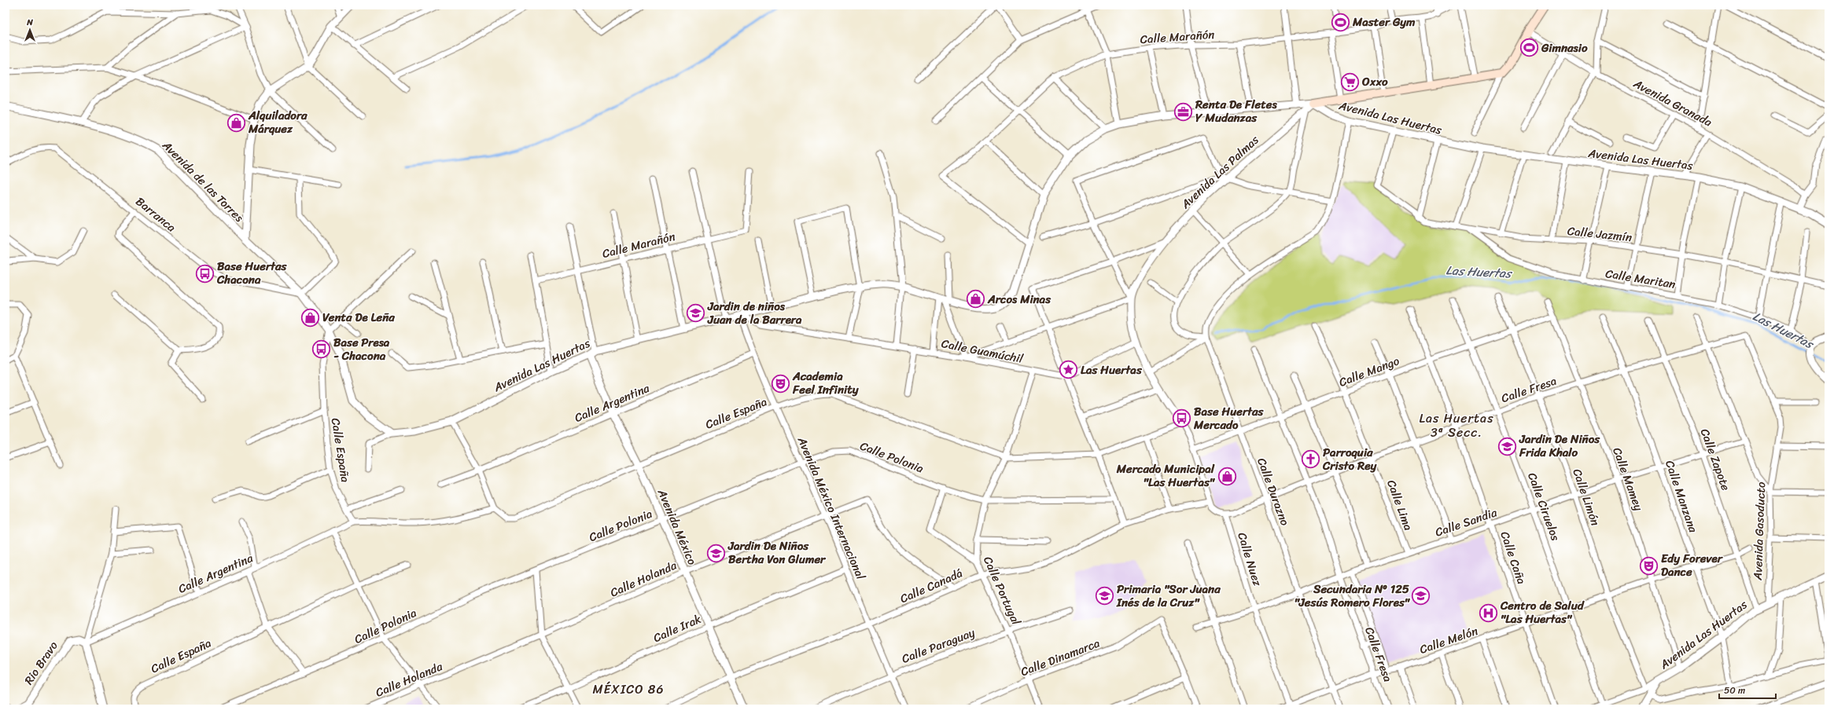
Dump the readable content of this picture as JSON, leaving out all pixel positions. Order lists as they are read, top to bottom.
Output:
{
  "streets": {
    "street": [
      "Calle Marañón",
      "Avenida Granada",
      "Avenida Las Huertas",
      "Avenida Las Palmas",
      "Avenida de las Torres",
      "Barranca",
      "Calle Jazmín",
      "Calle Maritan",
      "Calle Guamúchil",
      "Calle Mango",
      "Calle Fresa",
      "Calle Argentina",
      "Calle España",
      "Calle Polonia",
      "Calle Zapote",
      "Calle Mamey",
      "Calle Durazno",
      "Calle Manzana",
      "Calle Limón",
      "Calle Lima",
      "Calle Ciruelos",
      "Avenida México Internacional",
      "Calle Sandia",
      "Avenida México",
      "Avenida Gasoducto",
      "Calle Caña",
      "Calle Nuez",
      "Calle Holanda",
      "Calle Canadá",
      "Calle Portugal",
      "Calle Irak",
      "Calle Melón",
      "Calle Paraguay",
      "Calle Dinamarca",
      "Rio Bravo"
    ]
  },
  "crossings": [
    ["Calle Marañón", "Avenida Las Huertas"],
    ["Avenida Las Huertas", "Avenida Las Palmas"],
    ["Avenida Las Huertas", "Calle Jazmín"],
    ["Avenida Las Huertas", "Calle Guamúchil"],
    ["Avenida Las Huertas", "Calle Zapote"],
    ["Avenida Las Huertas", "Calle Mamey"],
    ["Avenida Las Huertas", "Calle Manzana"],
    ["Avenida Las Huertas", "Calle Limón"],
    ["Avenida Las Huertas", "Calle Ciruelos"],
    ["Avenida Las Huertas", "Avenida México Internacional"],
    ["Avenida Las Huertas", "Avenida México"],
    ["Avenida Las Huertas", "Avenida Gasoducto"],
    ["Avenida de las Torres", "Barranca"],
    ["Avenida de las Torres", "Calle España"],
    ["Calle Jazmín", "Calle Maritan"],
    ["Calle Guamúchil", "Avenida México Internacional"],
    ["Calle Guamúchil", "Calle Portugal"],
    ["Calle Mango", "Calle Fresa"],
    ["Calle Mango", "Calle Mamey"],
    ["Calle Mango", "Calle Durazno"],
    ["Calle Mango", "Calle Limón"],
    ["Calle Mango", "Calle Lima"],
    ["Calle Mango", "Calle Ciruelos"],
    ["Calle Mango", "Calle Caña"],
    ["Calle Fresa", "Calle Zapote"],
    ["Calle Fresa", "Calle Mamey"],
    ["Calle Fresa", "Calle Durazno"],
    ["Calle Fresa", "Calle Manzana"],
    ["Calle Fresa", "Calle Limón"],
    ["Calle Fresa", "Calle Lima"],
    ["Calle Fresa", "Calle Ciruelos"],
    ["Calle Fresa", "Calle Sandia"],
    ["Calle Fresa", "Avenida Gasoducto"],
    ["Calle Fresa", "Calle Caña"],
    ["Calle Fresa", "Calle Nuez"],
    ["Calle Fresa", "Calle Melón"],
    ["Calle Argentina", "Calle España"],
    ["Calle Argentina", "Avenida México Internacional"],
    ["Calle Argentina", "Avenida México"],
    ["Calle Argentina", "Rio Bravo"],
    ["Calle España", "Avenida México Internacional"],
    ["Calle España", "Avenida México"],
    ["Calle España", "Calle Portugal"],
    ["Calle Polonia", "Avenida México Internacional"],
    ["Calle Polonia", "Avenida México"],
    ["Calle Polonia", "Calle Portugal"],
    ["Calle Zapote", "Calle Sandia"],
    ["Calle Zapote", "Calle Melón"],
    ["Calle Mamey", "Calle Sandia"],
    ["Calle Mamey", "Calle Melón"],
    ["Calle Durazno", "Calle Sandia"],
    ["Calle Durazno", "Calle Melón"],
    ["Calle Manzana", "Calle Sandia"],
    ["Calle Manzana", "Calle Melón"],
    ["Calle Limón", "Calle Sandia"],
    ["Calle Limón", "Calle Melón"],
    ["Calle Lima", "Calle Sandia"],
    ["Calle Ciruelos", "Calle Sandia"],
    ["Calle Ciruelos", "Calle Melón"],
    ["Avenida México Internacional", "Calle Holanda"],
    ["Avenida México Internacional", "Calle Canadá"],
    ["Avenida México Internacional", "Calle Irak"],
    ["Avenida México Internacional", "Calle Paraguay"],
    ["Calle Sandia", "Calle Caña"],
    ["Calle Sandia", "Calle Nuez"],
    ["Avenida México", "Calle Holanda"],
    ["Avenida México", "Calle Canadá"],
    ["Avenida México", "Calle Irak"],
    ["Calle Caña", "Calle Melón"],
    ["Calle Nuez", "Calle Melón"],
    ["Calle Holanda", "Calle Canadá"],
    ["Calle Canadá", "Calle Portugal"],
    ["Calle Portugal", "Calle Paraguay"],
    ["Calle Portugal", "Calle Dinamarca"]
  ],
  "districts": ["Las Huertas 3ª Secc.", "MÉXICO 86"],
  "water": ["Las Huertas"],
  "places": {
    "sports": ["Master Gym", "Gimnasio"],
    "supermarket": ["Oxxo"],
    "office": ["Renta De Fletes Y Mudanzas"],
    "shop": [
      "Alquiladora Márquez",
      "Arcos Minas",
      "Venta De Leña",
      "Mercado Municipal \"Las Huertas\""
    ],
    "bus stop": ["Base Huertas Chacona", "Base Presa - Chacona", "Base Huertas Mercado"],
    "school or university": [
      "Jardin de niños Juan de la Barrera",
      "Jardin De Niños Frida Khalo",
      "Jardin De Niños Bertha Von Glumer",
      "Primaria \"Sor Juana Inés de la Cruz\"",
      "Secundaria Nº 125 \"Jesús Romero Flores\""
    ],
    "place": ["Las Huertas"],
    "theatre": ["Academia Feel Infinity", "Edy Forever Dance"],
    "church": ["Parroquia Cristo Rey"],
    "hospital": ["Centro de Salud \"Las Huertas\""]
  },
  "scale_bar": "50 m",
  "north": "top"
}
